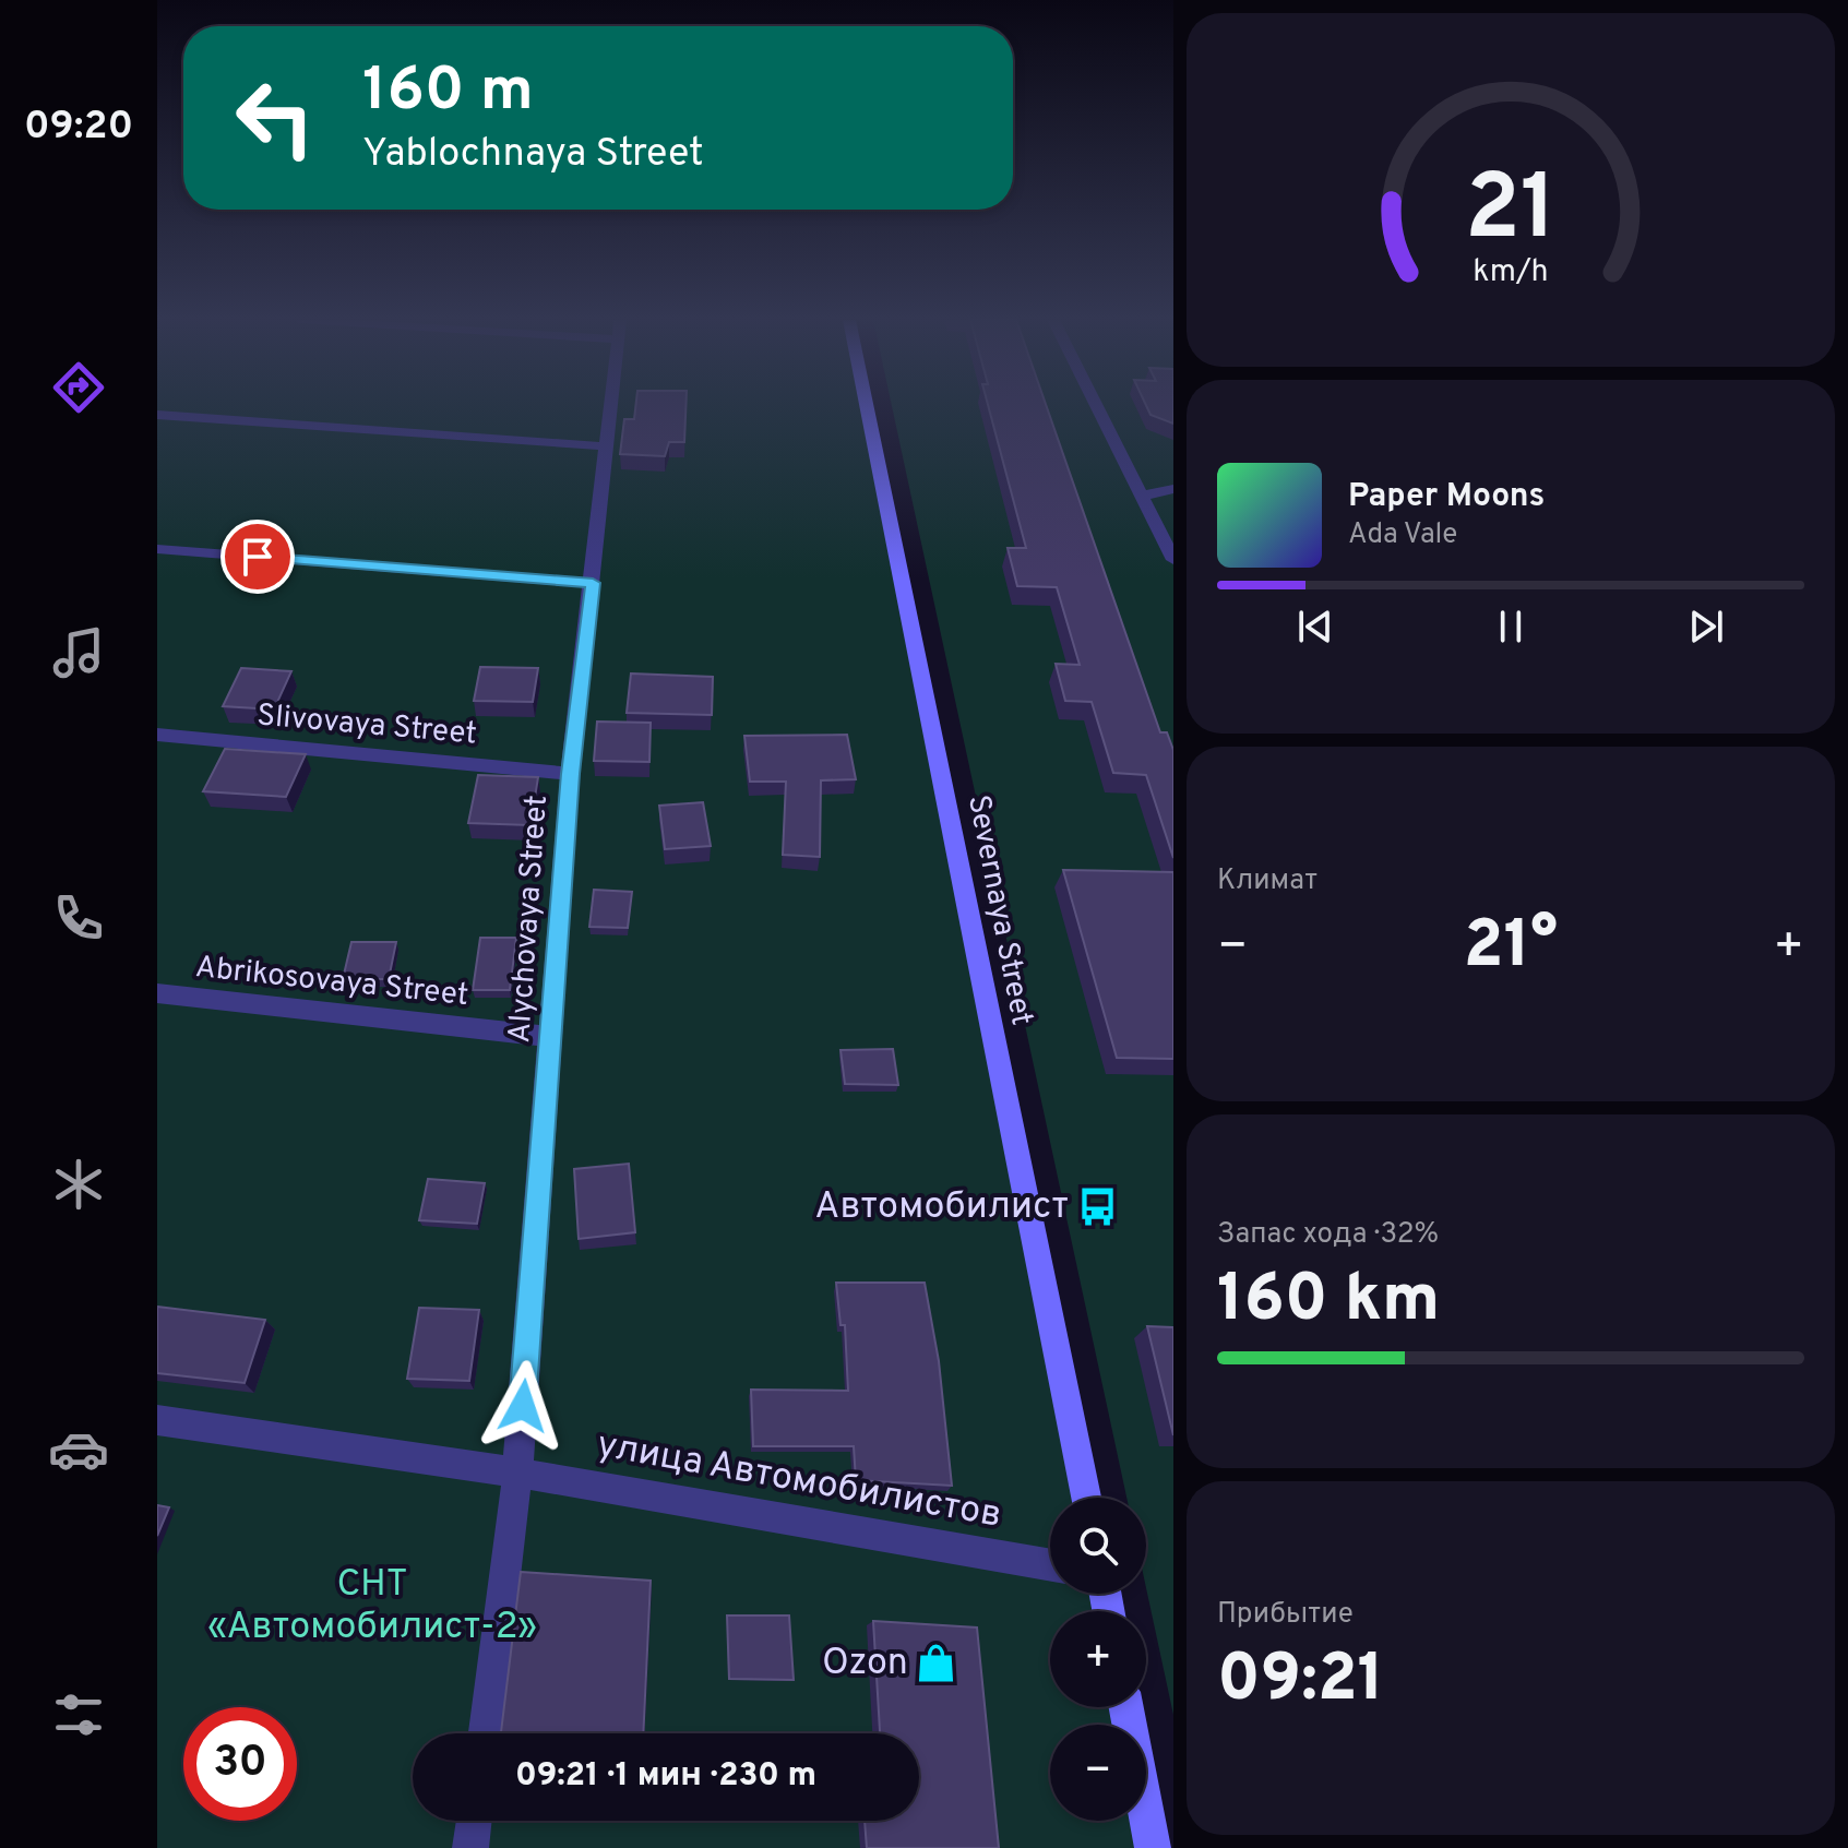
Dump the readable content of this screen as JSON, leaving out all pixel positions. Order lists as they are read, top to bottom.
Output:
{
  "streets": {
    "street": [
      "Slivovaya Street",
      "Severnaya Street",
      "Alychovaya Street",
      "Abrikosovaya Street",
      "улица Автомобилистов"
    ]
  },
  "crossings": [
    ["Slivovaya Street", "Alychovaya Street"],
    ["Alychovaya Street", "Abrikosovaya Street"],
    ["Alychovaya Street", "улица Автомобилистов"]
  ],
  "parks": ["СНТ «Автомобилист-2»"],
  "places": {
    "bus stop": ["Автомобилист"],
    "shop": ["Ozon"]
  },
  "page": {
    "tabs": "09:20",
    "turn": ["160 m", "Yablochnaya Street"],
    "song": ["Paper Moons", "Ada Vale"],
    "tile": [
      "Климат",
      ["Запас хода · 32%", "160 km"],
      ["Прибытие", "09:21"]
    ],
    "heat": ["−", "21°", "+"],
    "map_buttons": ["+", "−"],
    "limit": "30",
    "trip": "09:21 · 1 мин · 230 m",
    "gauge": ["21", "km/h"]
  }
}
